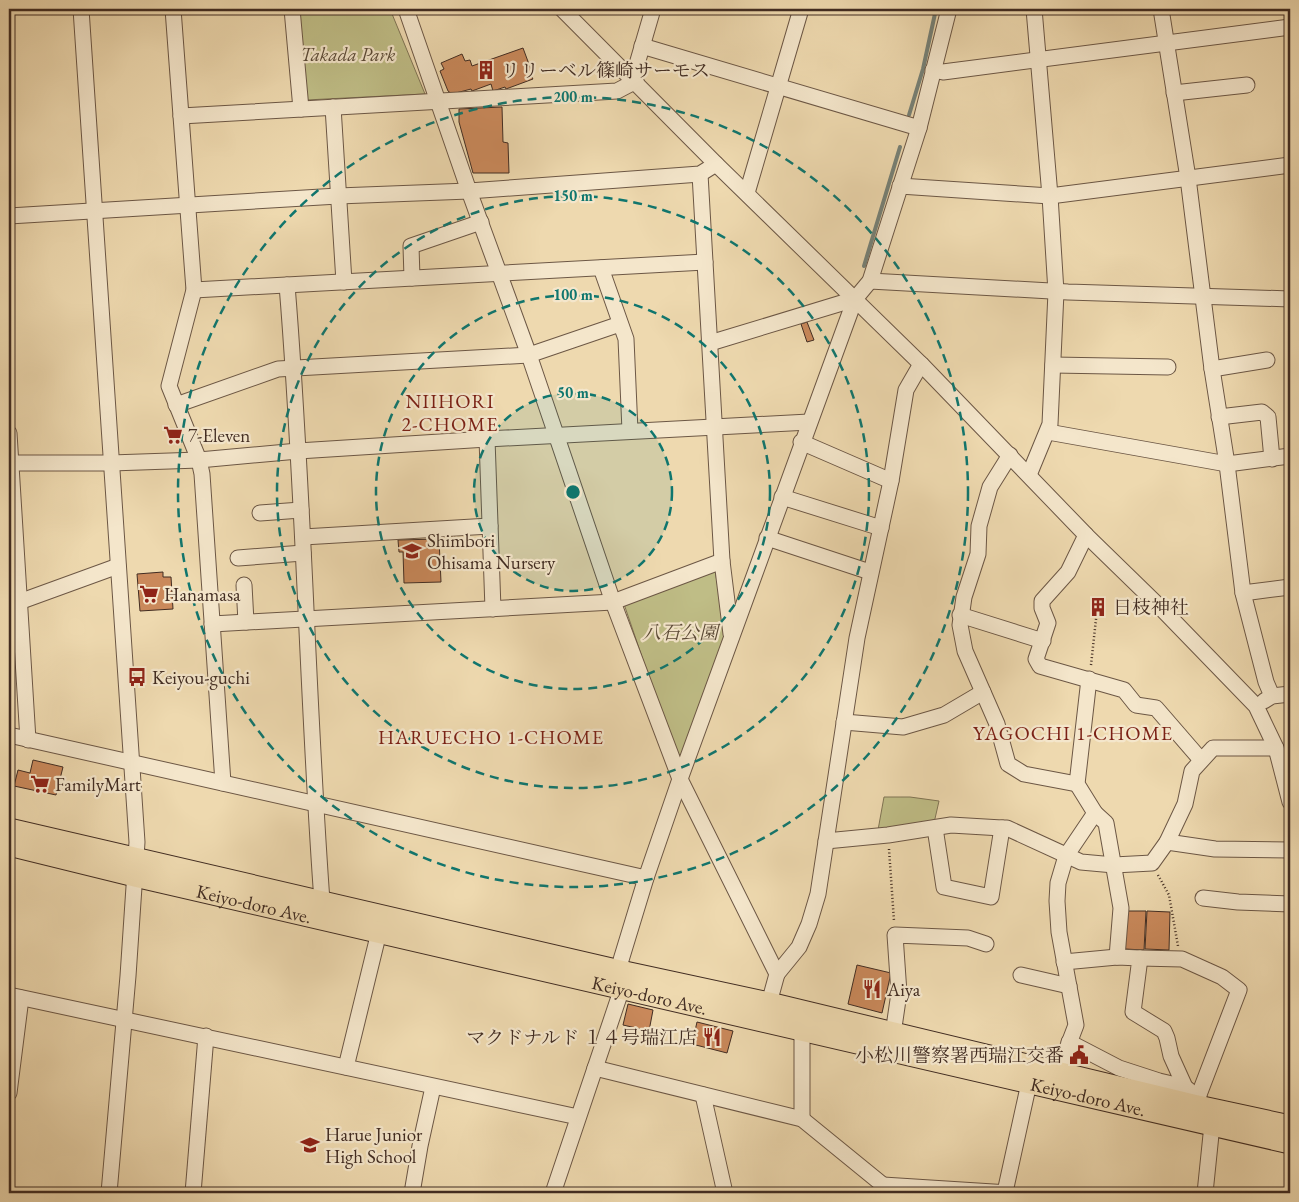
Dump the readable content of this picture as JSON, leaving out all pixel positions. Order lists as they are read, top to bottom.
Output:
{
  "streets": {
    "highway": ["Keiyo-doro Ave."]
  },
  "districts": ["NIIHORI 2-CHOME", "YAGOCHI 1-CHOME", "HARUECHO 1-CHOME"],
  "parks": ["Takada Park", "八石公園"],
  "places": {
    "building": ["リリーベル篠崎サーモス", "日枝神社"],
    "supermarket": ["7-Eleven", "Hanamasa", "FamilyMart"],
    "school or university": ["Shimbori Ohisama Nursery", "Harue Junior High School"],
    "bus stop": ["Keiyou-guchi"],
    "restaurant": ["Aiya", "マクドナルド １４号瑞江店"],
    "public building": ["小松川警察署西瑞江交番"]
  },
  "rings": [
    "200 m",
    "150 m",
    "100 m",
    "50 m"
  ]
}
